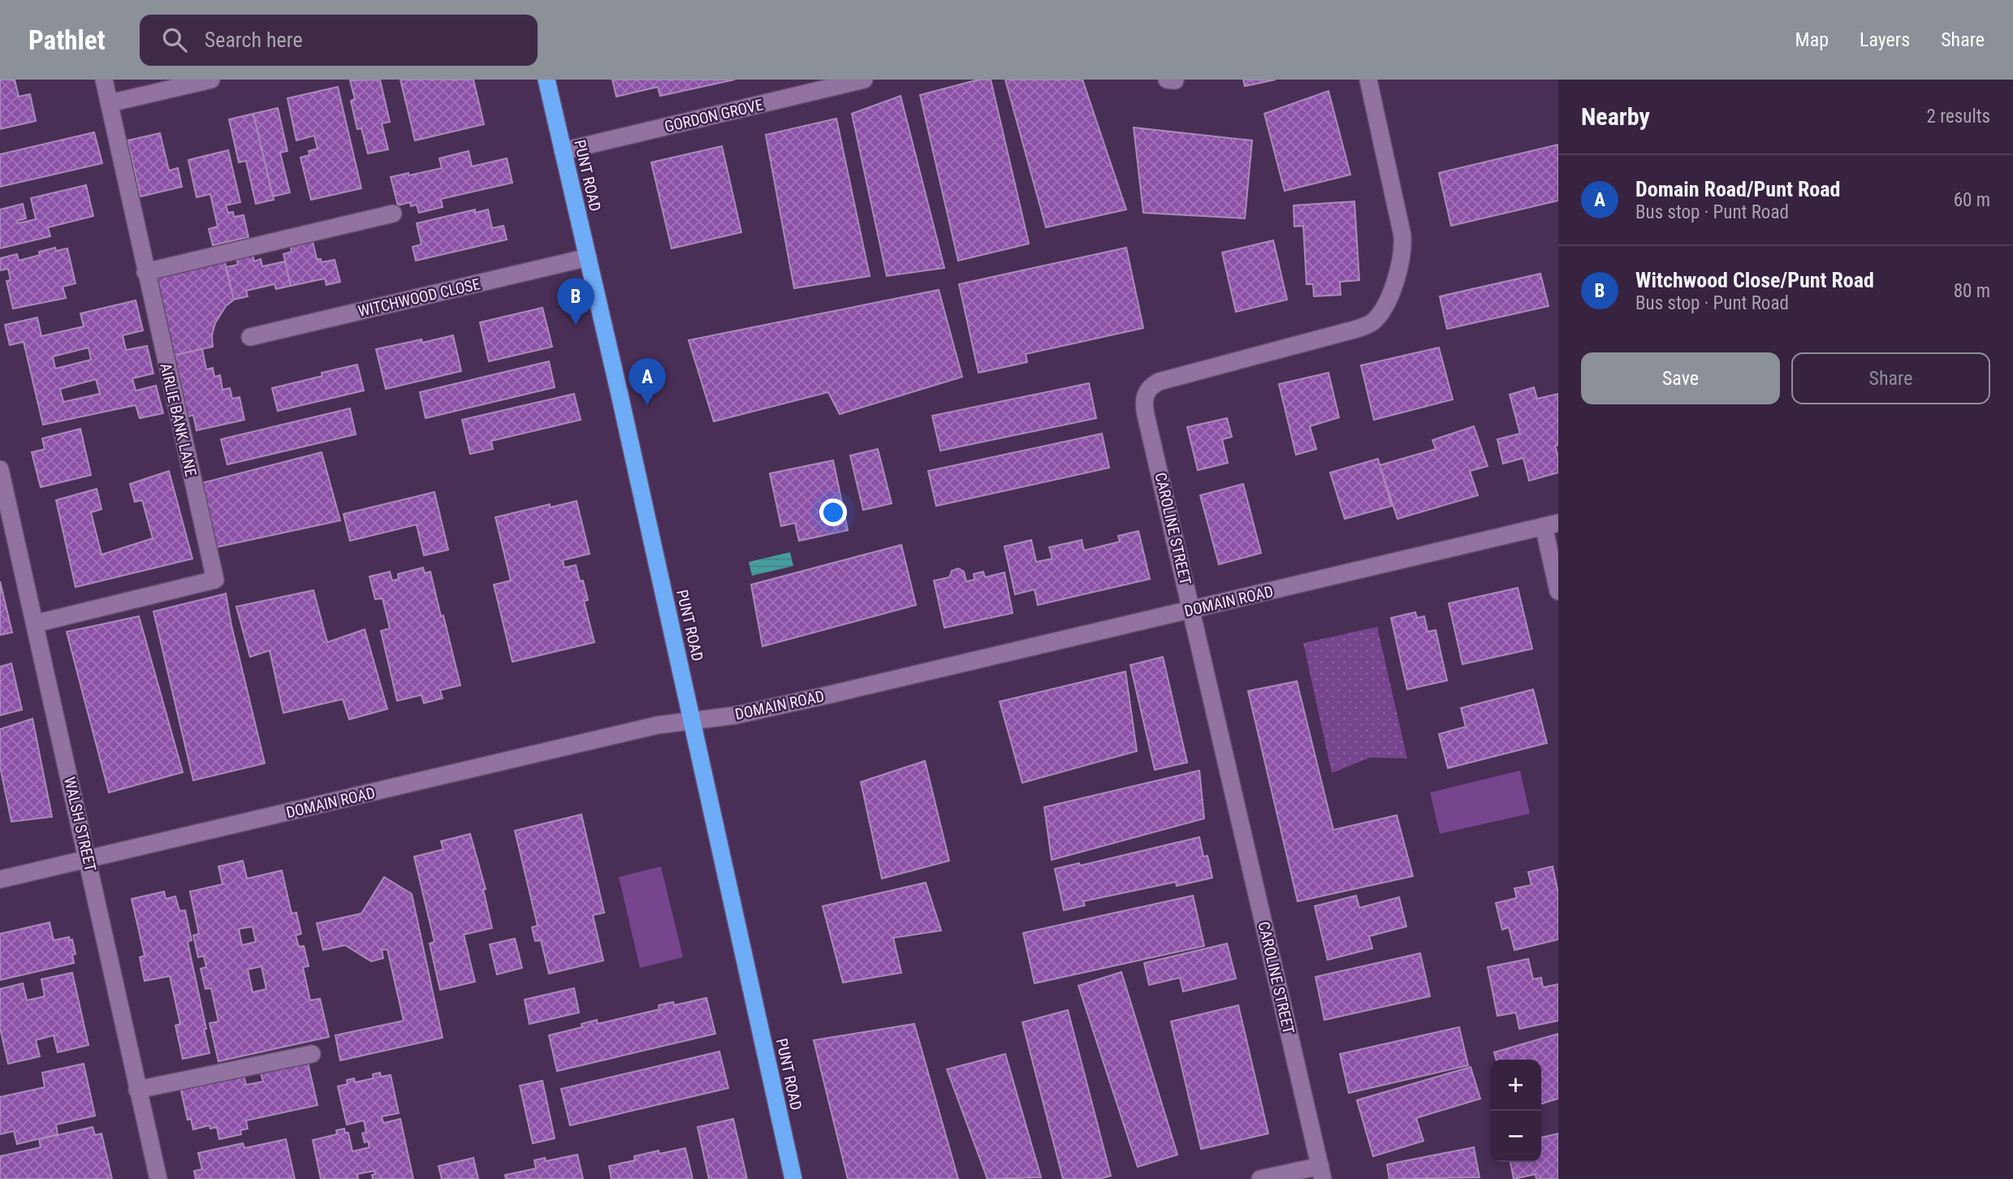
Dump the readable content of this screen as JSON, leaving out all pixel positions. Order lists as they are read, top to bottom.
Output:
{
  "streets": {
    "highway": ["PUNT ROAD"],
    "street": [
      "GORDON GROVE",
      "WITCHWOOD CLOSE",
      "AIRLIE BANK LANE",
      "CAROLINE STREET",
      "DOMAIN ROAD",
      "WALSH STREET"
    ]
  },
  "crossings": [
    ["GORDON GROVE", "PUNT ROAD"],
    ["PUNT ROAD", "WITCHWOOD CLOSE"],
    ["PUNT ROAD", "DOMAIN ROAD"],
    ["AIRLIE BANK LANE", "WALSH STREET"],
    ["CAROLINE STREET", "DOMAIN ROAD"],
    ["DOMAIN ROAD", "WALSH STREET"]
  ],
  "page": {
    "header": "Pathlet",
    "search": "Search here",
    "nav": ["Map", "Layers", "Share"],
    "heading": ["Nearby", "2 results"],
    "list": [
      {
        "mark": "A",
        "name": "Domain Road/Punt Road",
        "note": "Bus stop · Punt Road",
        "value": "60 m"
      },
      {
        "mark": "B",
        "name": "Witchwood Close/Punt Road",
        "note": "Bus stop · Punt Road",
        "value": "80 m"
      }
    ],
    "pins": ["B", "A"],
    "buttons": ["Save", "Share"],
    "map_buttons": ["+", "−"]
  }
}
